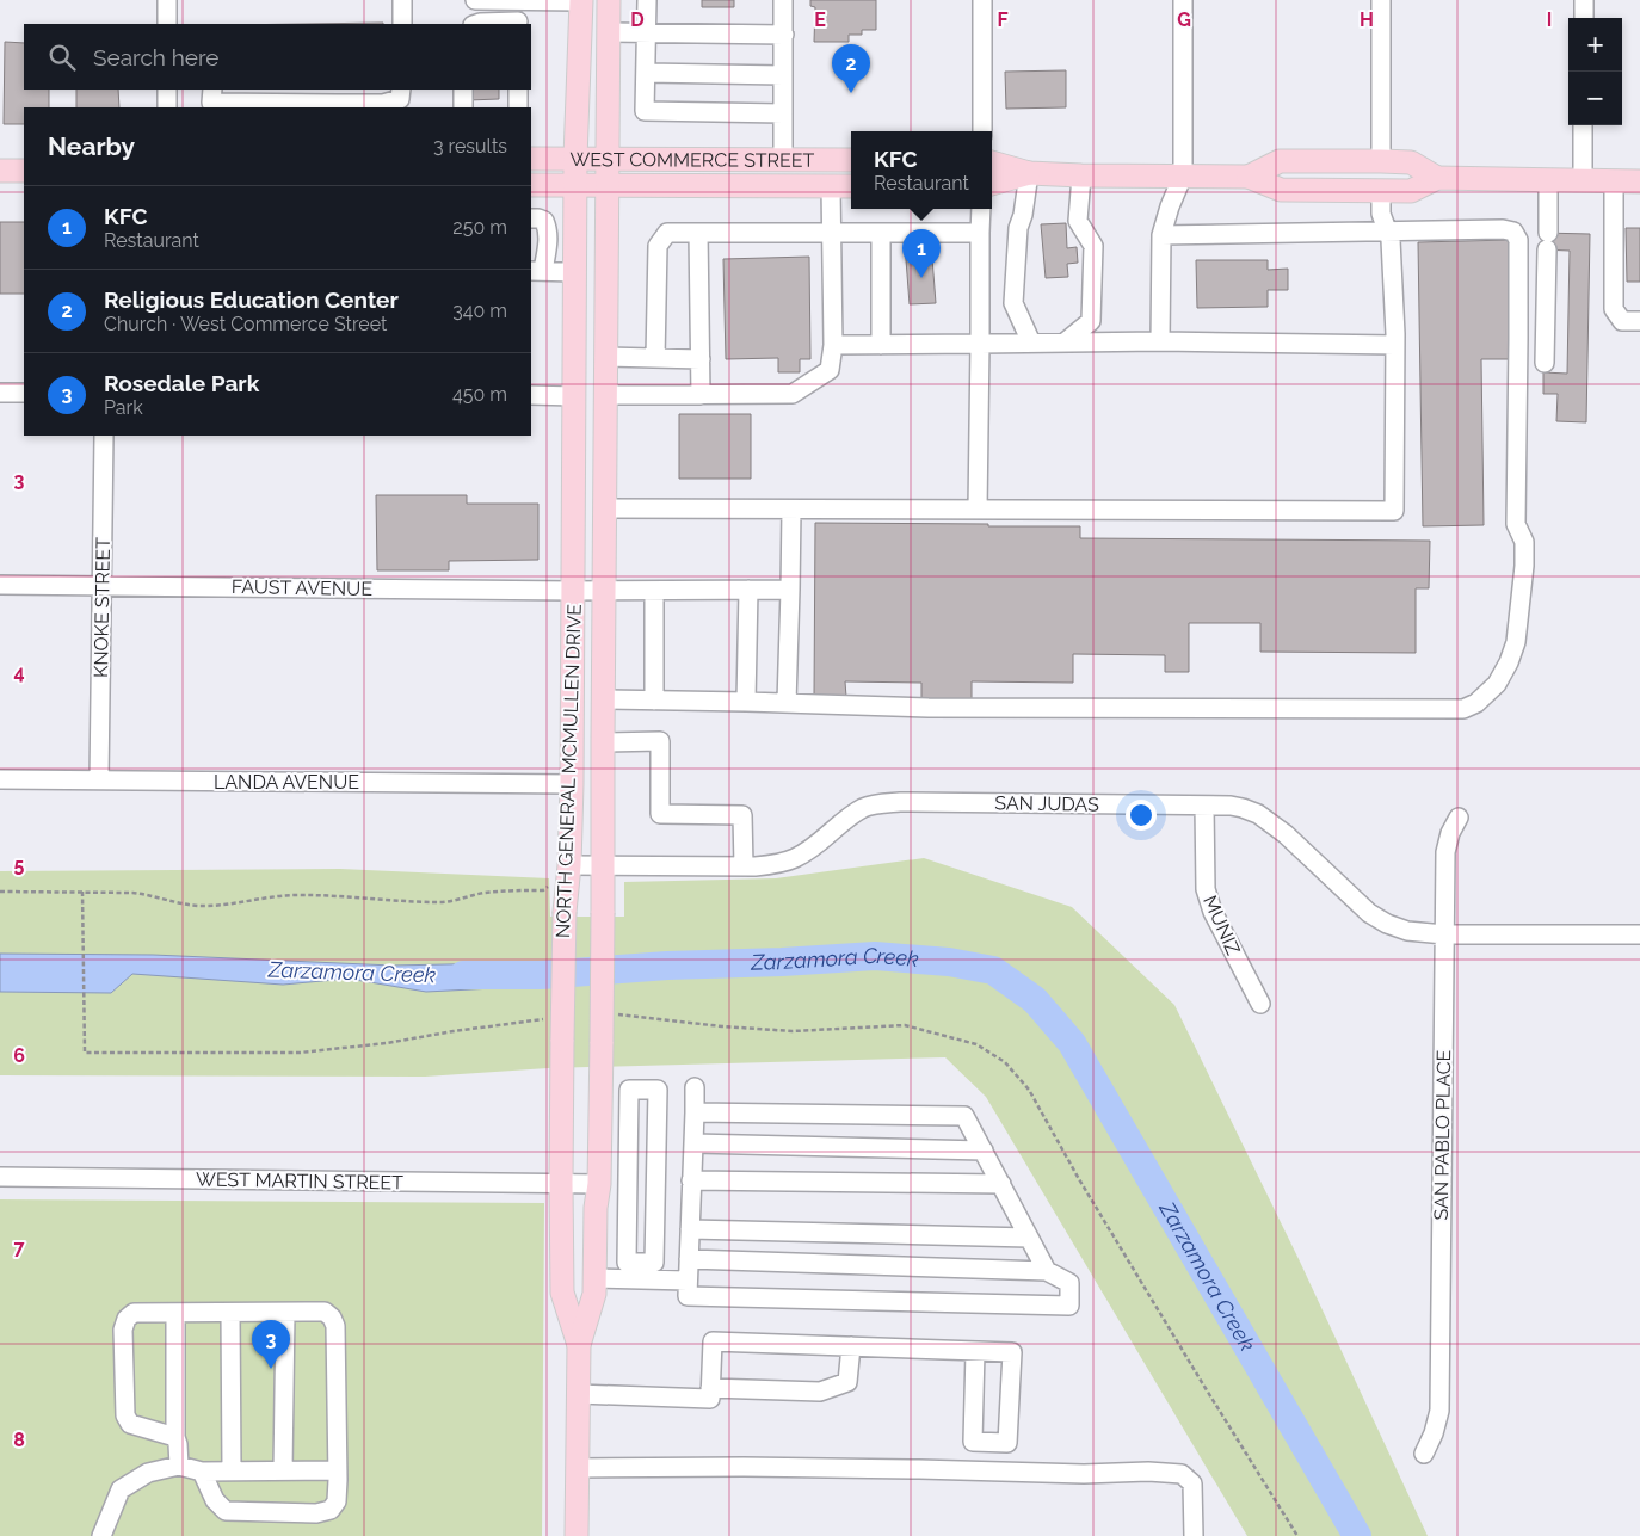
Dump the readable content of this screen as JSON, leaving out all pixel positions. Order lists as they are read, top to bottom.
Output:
{
  "streets": {
    "main road": ["WEST COMMERCE STREET", "NORTH GENERAL MCMULLEN DRIVE"],
    "street": [
      "FAUST AVENUE",
      "KNOKE STREET",
      "LANDA AVENUE",
      "SAN JUDAS",
      "MUNIZ",
      "SAN PABLO PLACE",
      "WEST MARTIN STREET"
    ]
  },
  "crossings": [
    ["WEST COMMERCE STREET", "NORTH GENERAL MCMULLEN DRIVE"],
    ["FAUST AVENUE", "KNOKE STREET"],
    ["FAUST AVENUE", "NORTH GENERAL MCMULLEN DRIVE"],
    ["KNOKE STREET", "LANDA AVENUE"],
    ["NORTH GENERAL MCMULLEN DRIVE", "LANDA AVENUE"],
    ["NORTH GENERAL MCMULLEN DRIVE", "SAN JUDAS"],
    ["NORTH GENERAL MCMULLEN DRIVE", "WEST MARTIN STREET"],
    ["SAN JUDAS", "MUNIZ"],
    ["SAN JUDAS", "SAN PABLO PLACE"]
  ],
  "water": ["Zarzamora Creek"],
  "page": {
    "map_buttons": ["+", "−"],
    "search": "Search here",
    "pins": ["2", "1", "3"],
    "heading": ["Nearby", "3 results"],
    "popup": ["KFC", "Restaurant"],
    "list": [
      {
        "mark": "1",
        "name": "KFC",
        "note": "Restaurant",
        "value": "250 m"
      },
      {
        "mark": "2",
        "name": "Religious Education Center",
        "note": "Church · West Commerce Street",
        "value": "340 m"
      },
      {
        "mark": "3",
        "name": "Rosedale Park",
        "note": "Park",
        "value": "450 m"
      }
    ]
  },
  "grid": {
    "columns": [
      "D",
      "E",
      "F",
      "G",
      "H",
      "I"
    ],
    "rows": [
      "3",
      "4",
      "5",
      "6",
      "7",
      "8"
    ]
  }
}
